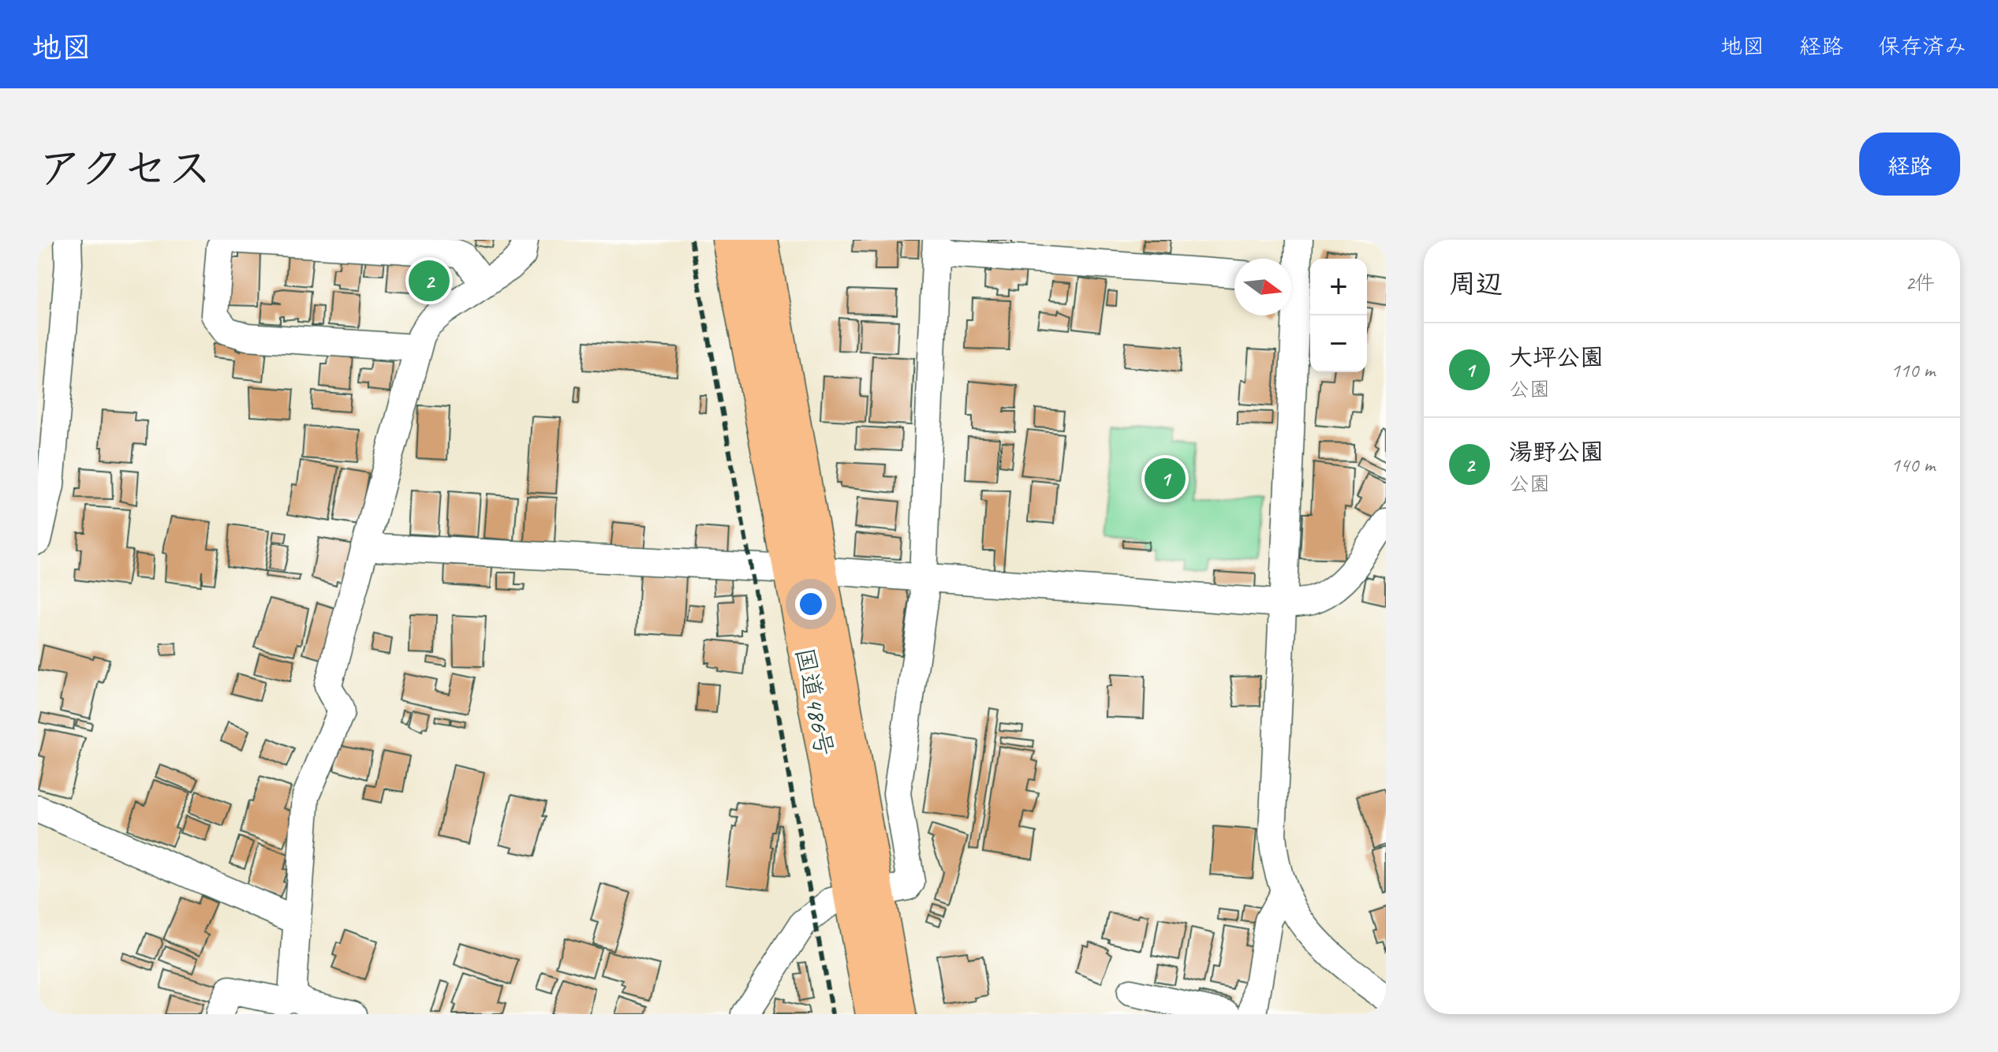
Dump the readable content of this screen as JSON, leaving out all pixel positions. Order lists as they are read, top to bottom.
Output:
{
  "streets": {
    "highway": ["国道486号"]
  },
  "north": "right",
  "page": {
    "header": "地図",
    "nav": ["地図", "経路", "保存済み"],
    "title": "アクセス",
    "buttons": "経路",
    "heading": ["周辺", "2件"],
    "pins": ["2", "1"],
    "map_buttons": ["+", "−"],
    "list": [
      {
        "mark": "1",
        "name": "大坪公園",
        "note": "公園",
        "value": "110 m"
      },
      {
        "mark": "2",
        "name": "湯野公園",
        "note": "公園",
        "value": "140 m"
      }
    ]
  }
}
